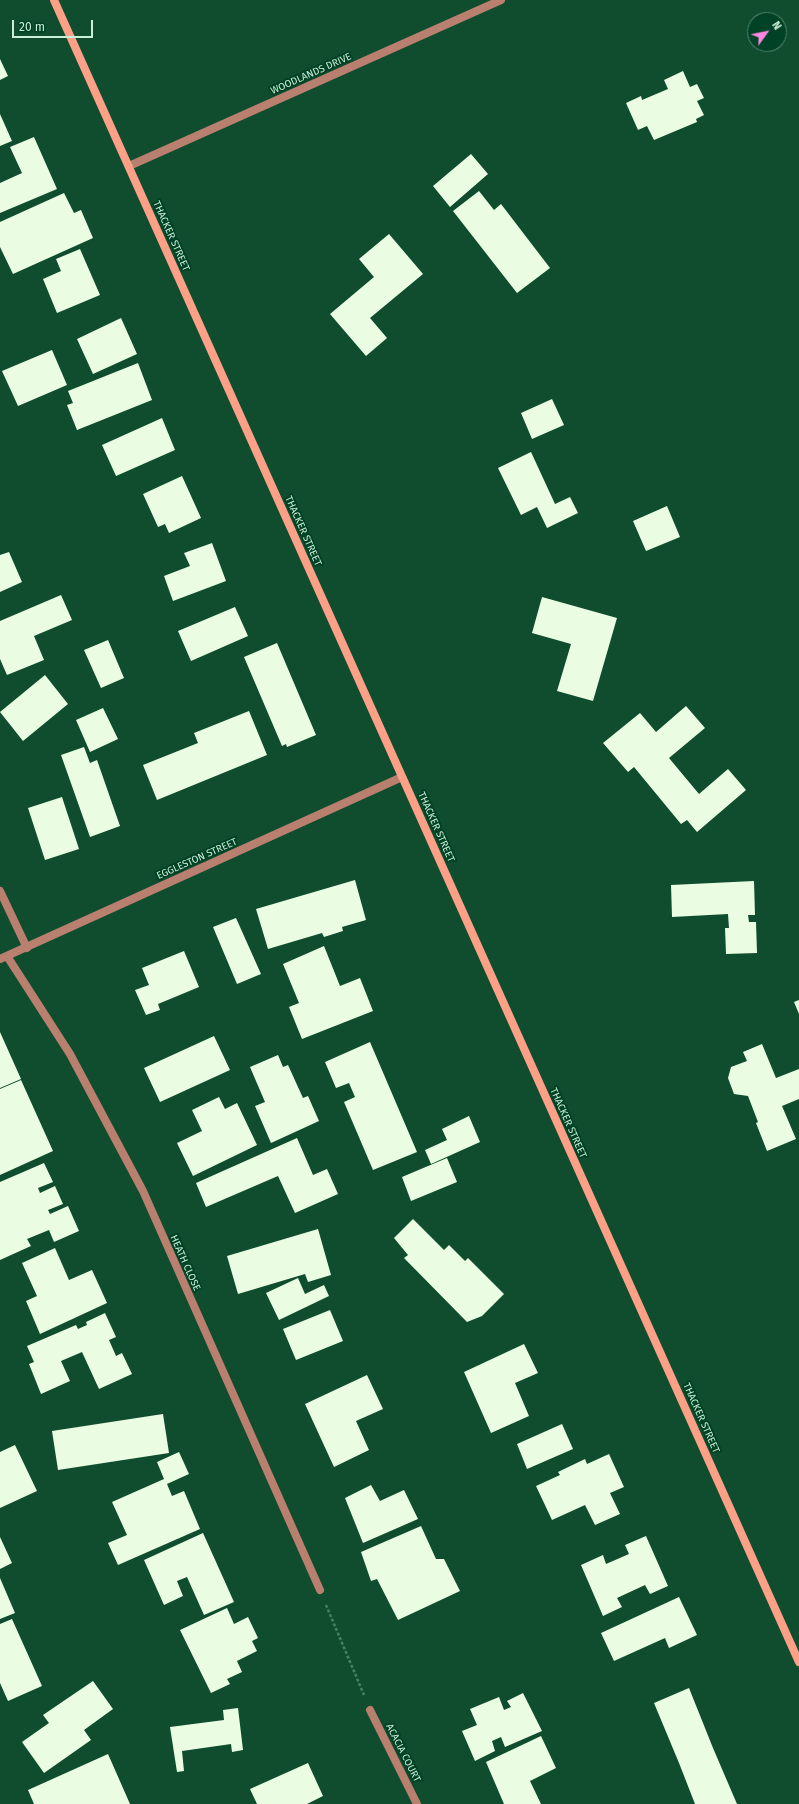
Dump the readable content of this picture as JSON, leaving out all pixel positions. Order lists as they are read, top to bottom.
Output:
{
  "streets": {
    "street": [
      "WOODLANDS DRIVE",
      "THACKER STREET",
      "EGGLESTON STREET",
      "HEATH CLOSE",
      "ACACIA COURT"
    ]
  },
  "crossings": [
    ["WOODLANDS DRIVE", "THACKER STREET"],
    ["THACKER STREET", "EGGLESTON STREET"],
    ["EGGLESTON STREET", "HEATH CLOSE"]
  ],
  "scale_bar": "20 m",
  "north": "top right"
}
